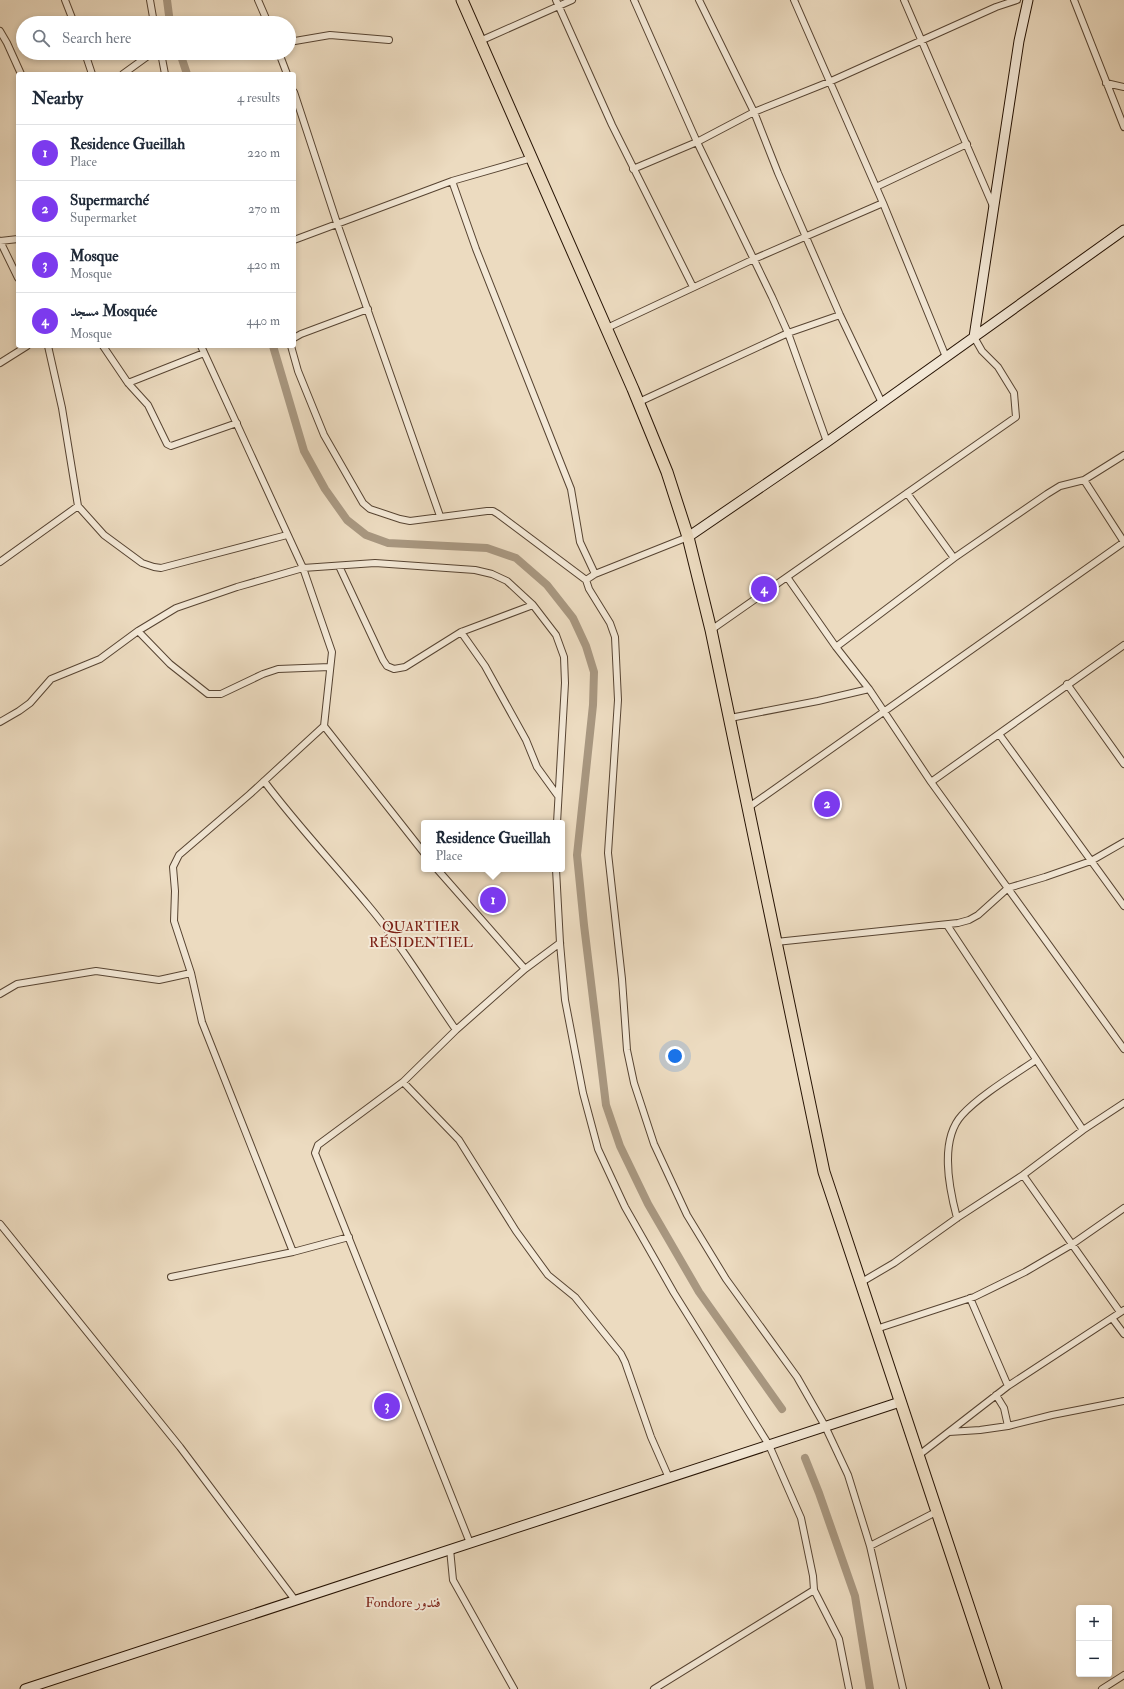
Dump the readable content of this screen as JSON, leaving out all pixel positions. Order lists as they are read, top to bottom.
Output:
{
  "districts": ["QUARTIER RÉSIDENTIEL", "Fondore فندور"],
  "page": {
    "search": "Search here",
    "heading": ["Nearby", "4 results"],
    "list": [
      {
        "mark": "1",
        "name": "Residence Gueillah",
        "note": "Place",
        "value": "220 m"
      },
      {
        "mark": "2",
        "name": "Supermarché",
        "note": "Supermarket",
        "value": "270 m"
      },
      {
        "mark": "3",
        "name": "Mosque",
        "note": "Mosque",
        "value": "420 m"
      },
      {
        "mark": "4",
        "name": "مسجد Mosquée",
        "note": "Mosque",
        "value": "440 m"
      }
    ],
    "pins": [
      "4",
      "2",
      "1",
      "3"
    ],
    "popup": ["Residence Gueillah", "Place"],
    "map_buttons": ["+", "−"]
  }
}
